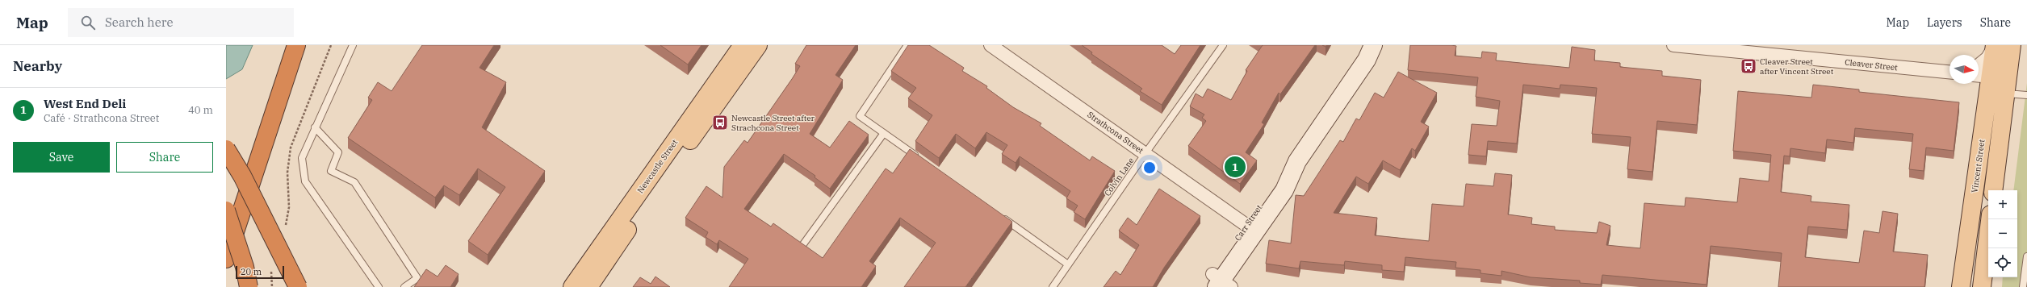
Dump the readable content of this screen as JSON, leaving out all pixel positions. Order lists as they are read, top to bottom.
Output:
{
  "streets": {
    "main road": ["Newcastle Street", "Vincent Street"],
    "street": ["Cleaver Street", "Strathcona Street", "Carr Street"],
    "lane": ["Colvin Lane"]
  },
  "crossings": [
    ["Strathcona Street", "Colvin Lane"],
    ["Strathcona Street", "Carr Street"]
  ],
  "places": {
    "bus stop": ["Cleaver Street after Vincent Street", "Newcastle Street after Strachcona Street"]
  },
  "scale_bar": "20 m",
  "north": "right",
  "page": {
    "header": "Map",
    "search": "Search here",
    "nav": ["Map", "Layers", "Share"],
    "heading": "Nearby",
    "list": [
      {
        "mark": "1",
        "name": "West End Deli",
        "note": "Café · Strathcona Street",
        "value": "40 m"
      }
    ],
    "buttons": ["Save", "Share"],
    "pins": "1",
    "map_buttons": ["+", "−"],
    "scale": "20 m"
  }
}
